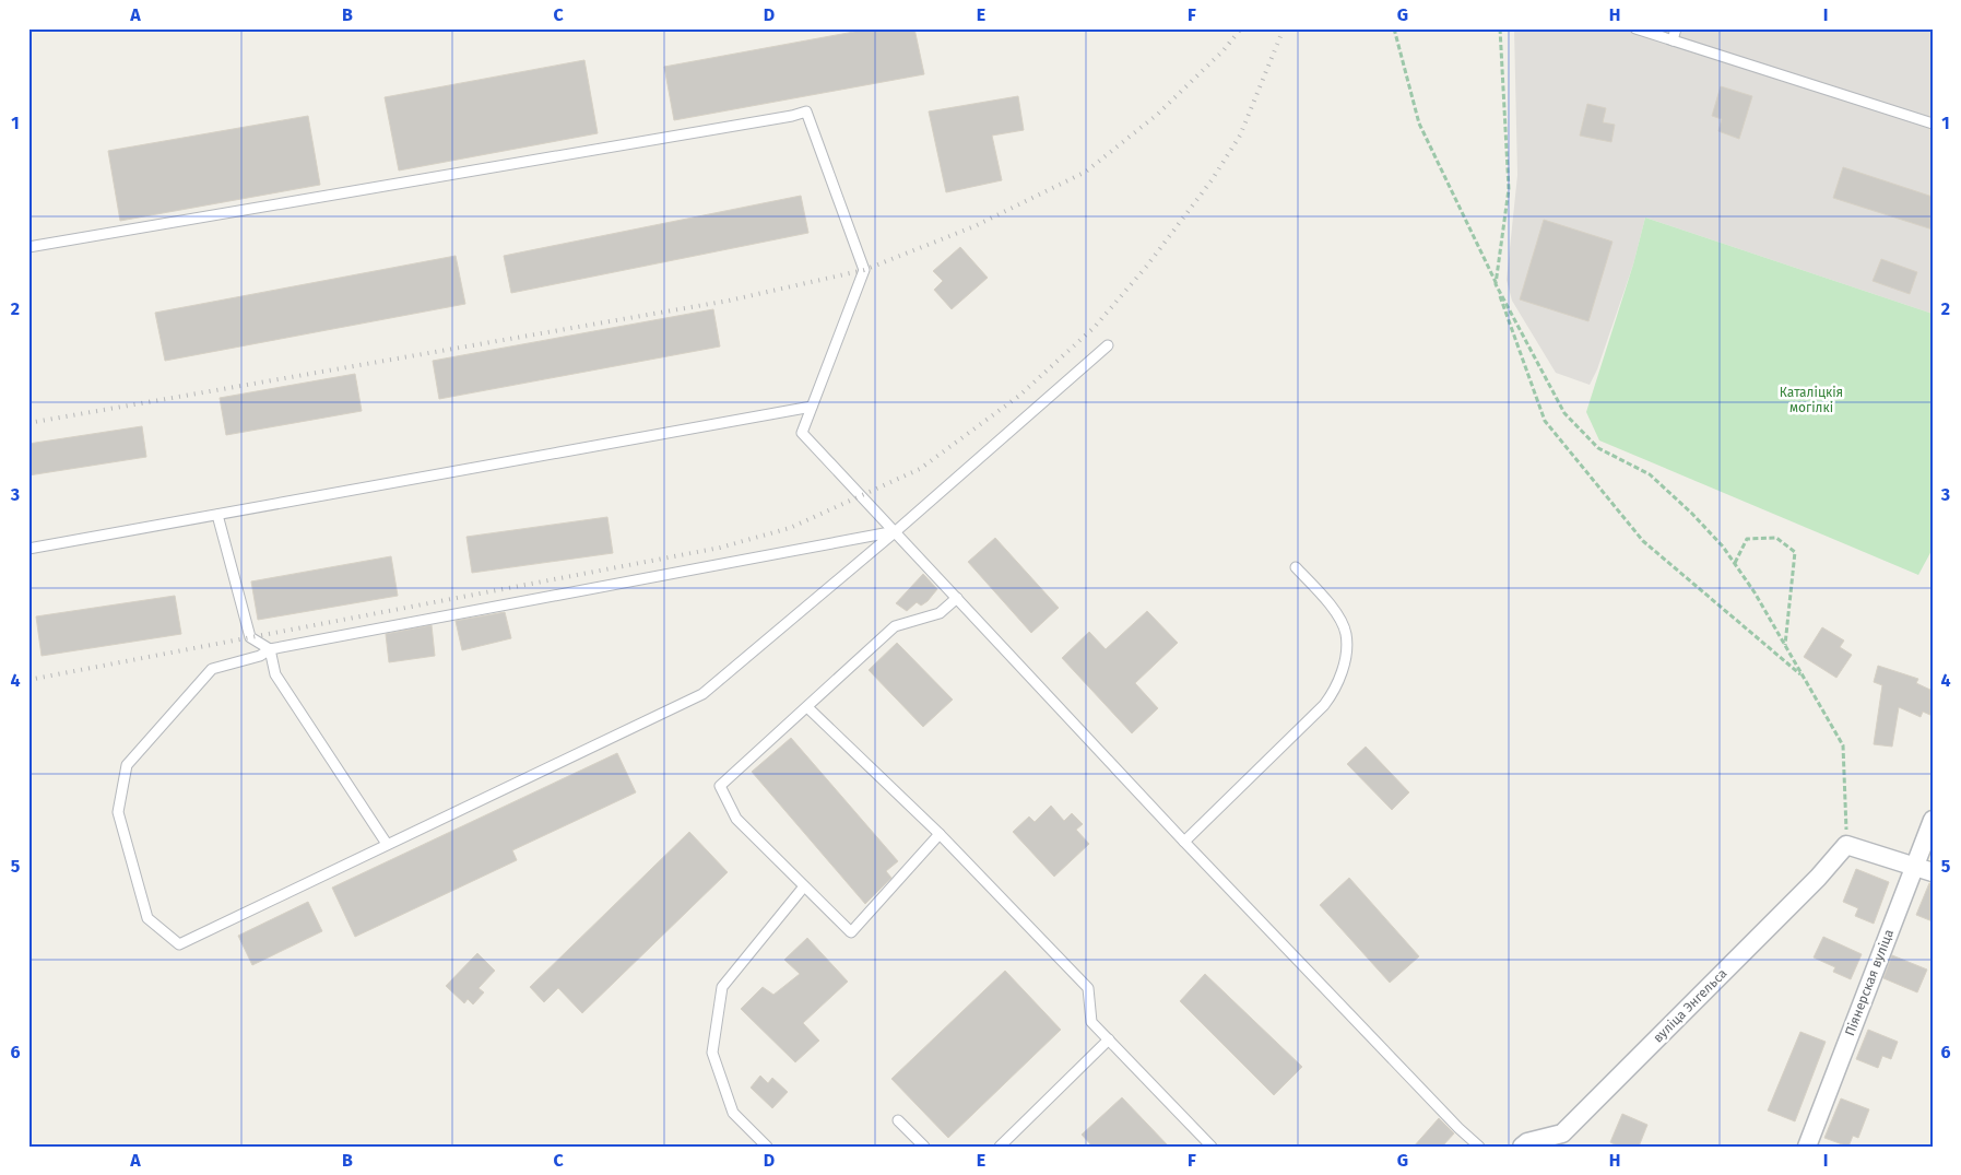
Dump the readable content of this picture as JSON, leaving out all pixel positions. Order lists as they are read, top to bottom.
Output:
{
  "streets": {
    "street": ["Піянерская вуліца", "вуліца Энгельса"]
  },
  "parks": ["Каталіцкія могілкі"],
  "grid": {
    "columns": [
      "A",
      "B",
      "C",
      "D",
      "E",
      "F",
      "G",
      "H",
      "I"
    ],
    "rows": [
      "1",
      "2",
      "3",
      "4",
      "5",
      "6"
    ]
  }
}
